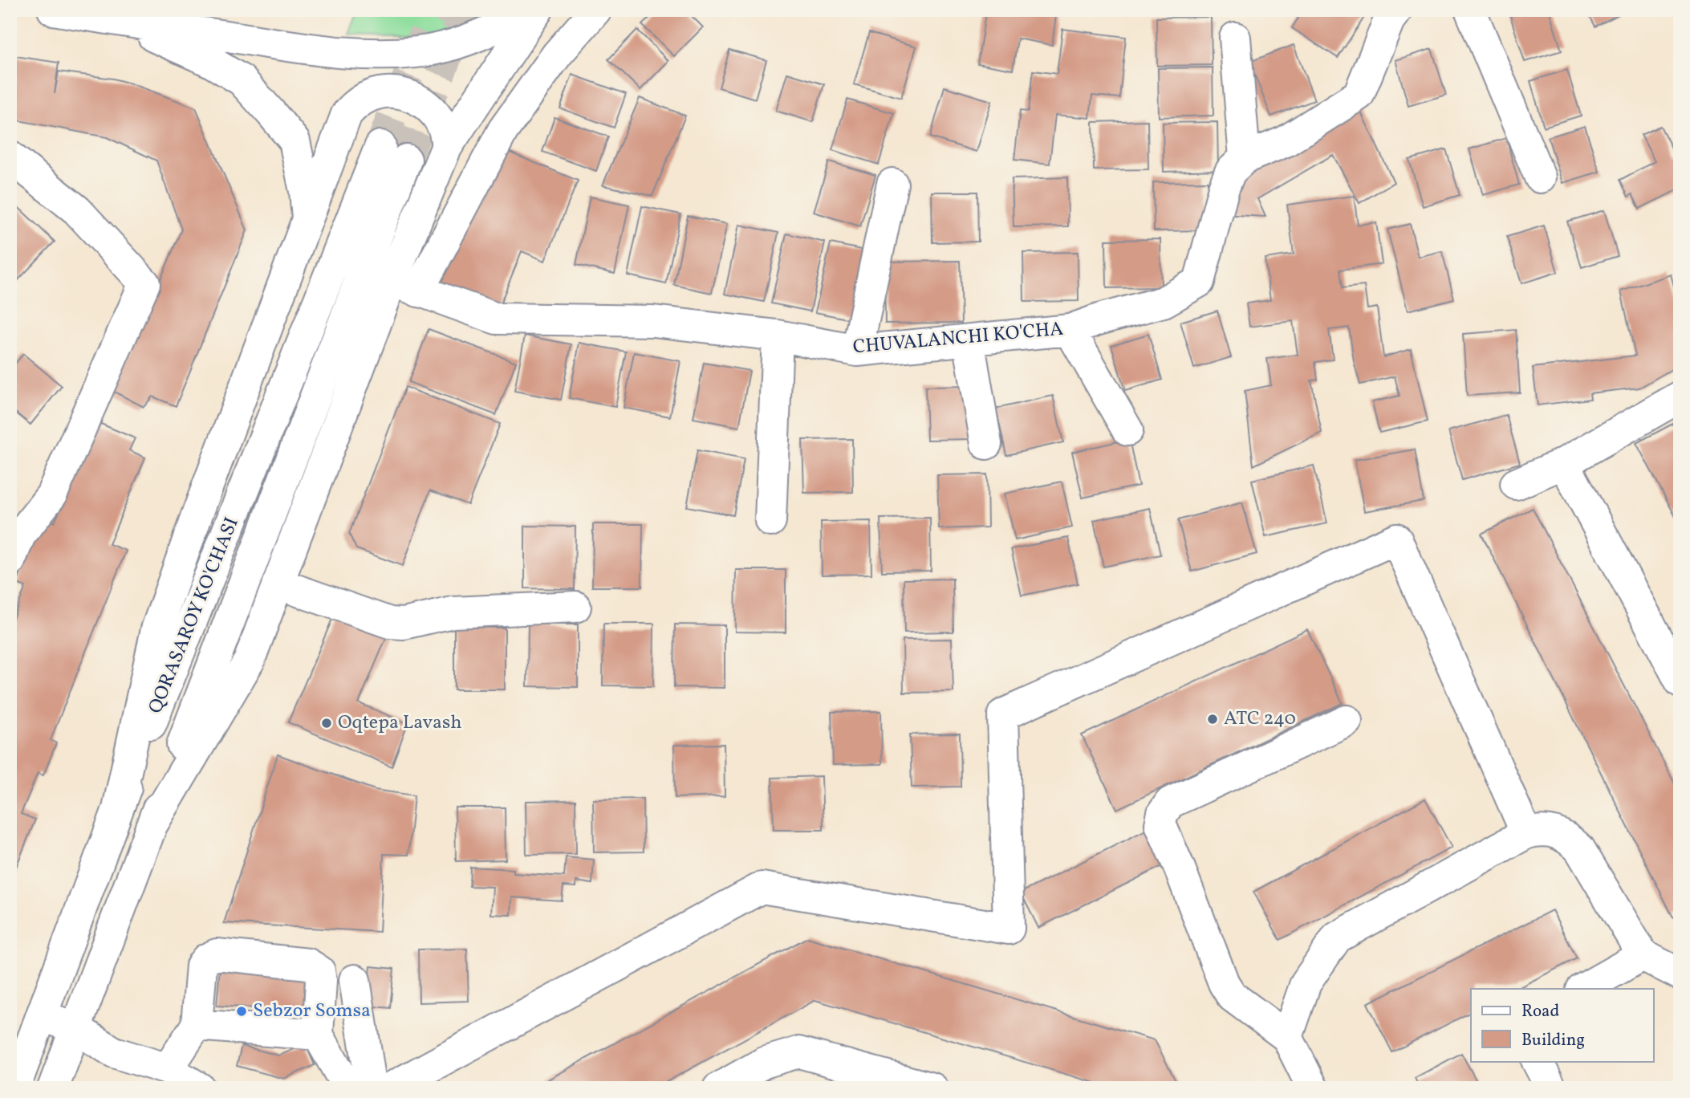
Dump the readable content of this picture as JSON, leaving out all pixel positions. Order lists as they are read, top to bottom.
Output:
{
  "streets": {
    "main road": ["CHUVALANCHI KO'CHA", "QORASAROY KO'CHASI"]
  },
  "places": ["АТС 240", "Oqtepa Lavash", "Sebzor Somsa"],
  "legend": ["Road", "Building"]
}
